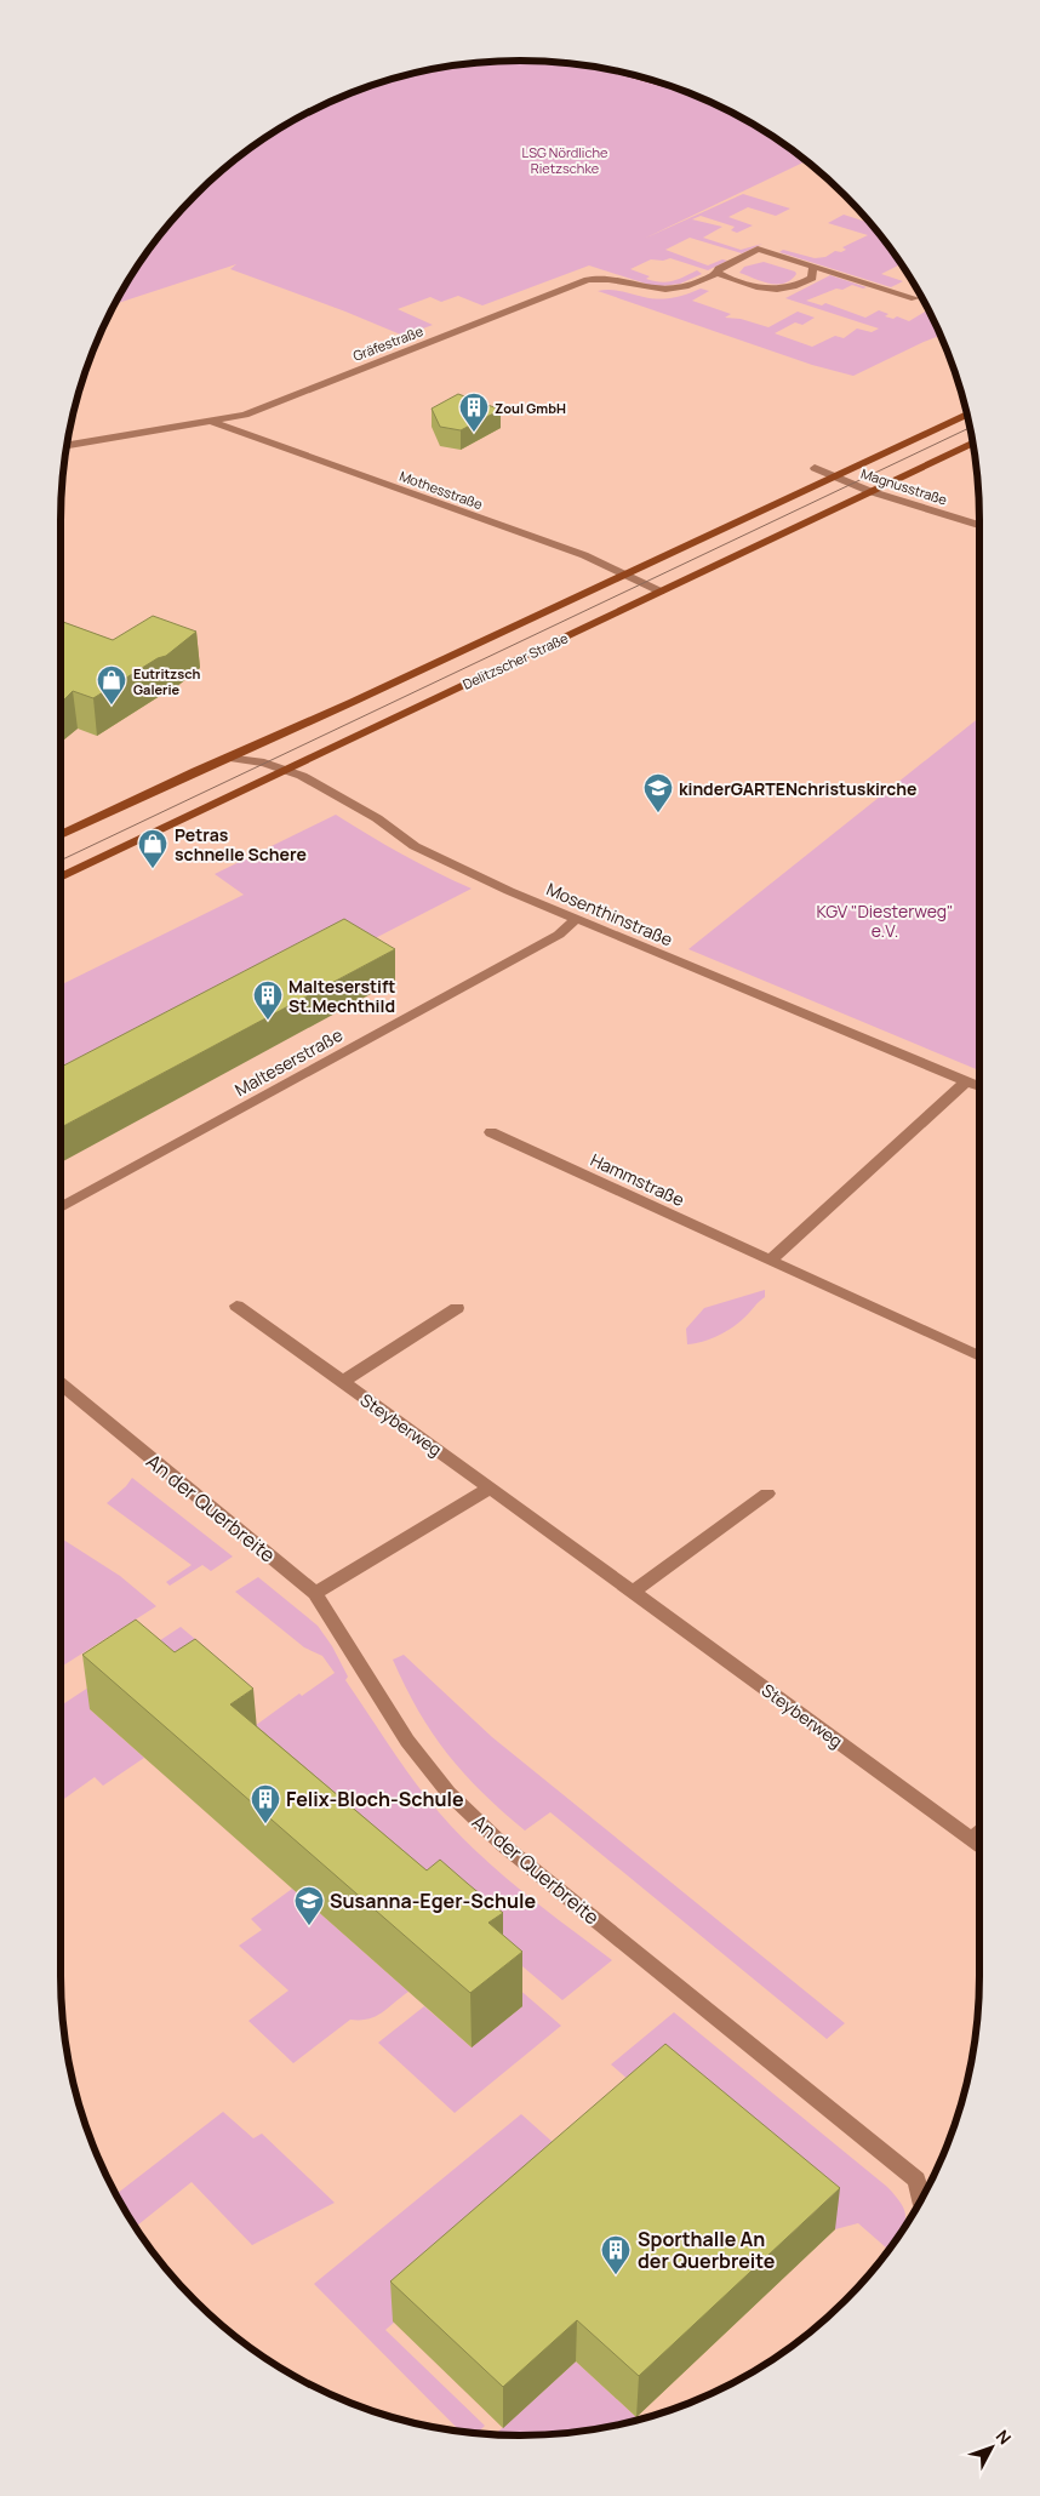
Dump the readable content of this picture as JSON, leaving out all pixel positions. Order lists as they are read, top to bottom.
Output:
{
  "streets": {
    "main road": ["Delitzscher Straße"],
    "street": [
      "Gräfestraße",
      "Magnusstraße",
      "Mothesstraße",
      "Mosenthinstraße",
      "Malteserstraße",
      "Hammstraße",
      "Steyberweg",
      "An der Querbreite"
    ]
  },
  "crossings": [
    ["Gräfestraße", "Mothesstraße"],
    ["Magnusstraße", "Delitzscher Straße"],
    ["Mothesstraße", "Delitzscher Straße"],
    ["Delitzscher Straße", "Mosenthinstraße"],
    ["Mosenthinstraße", "Malteserstraße"]
  ],
  "parks": ["LSG Nördliche Rietzschke", "KGV \"Diesterweg\" e.V."],
  "places": {
    "building": [
      "Zoul GmbH",
      "Malteserstift St.Mechthild",
      "Felix-Bloch-Schule",
      "Sporthalle An der Querbreite"
    ],
    "shop": ["Eutritzsch Galerie", "Petras schnelle Schere"],
    "school or university": ["kinderGARTENchristuskirche", "Susanna-Eger-Schule"]
  },
  "north": "top right"
}
